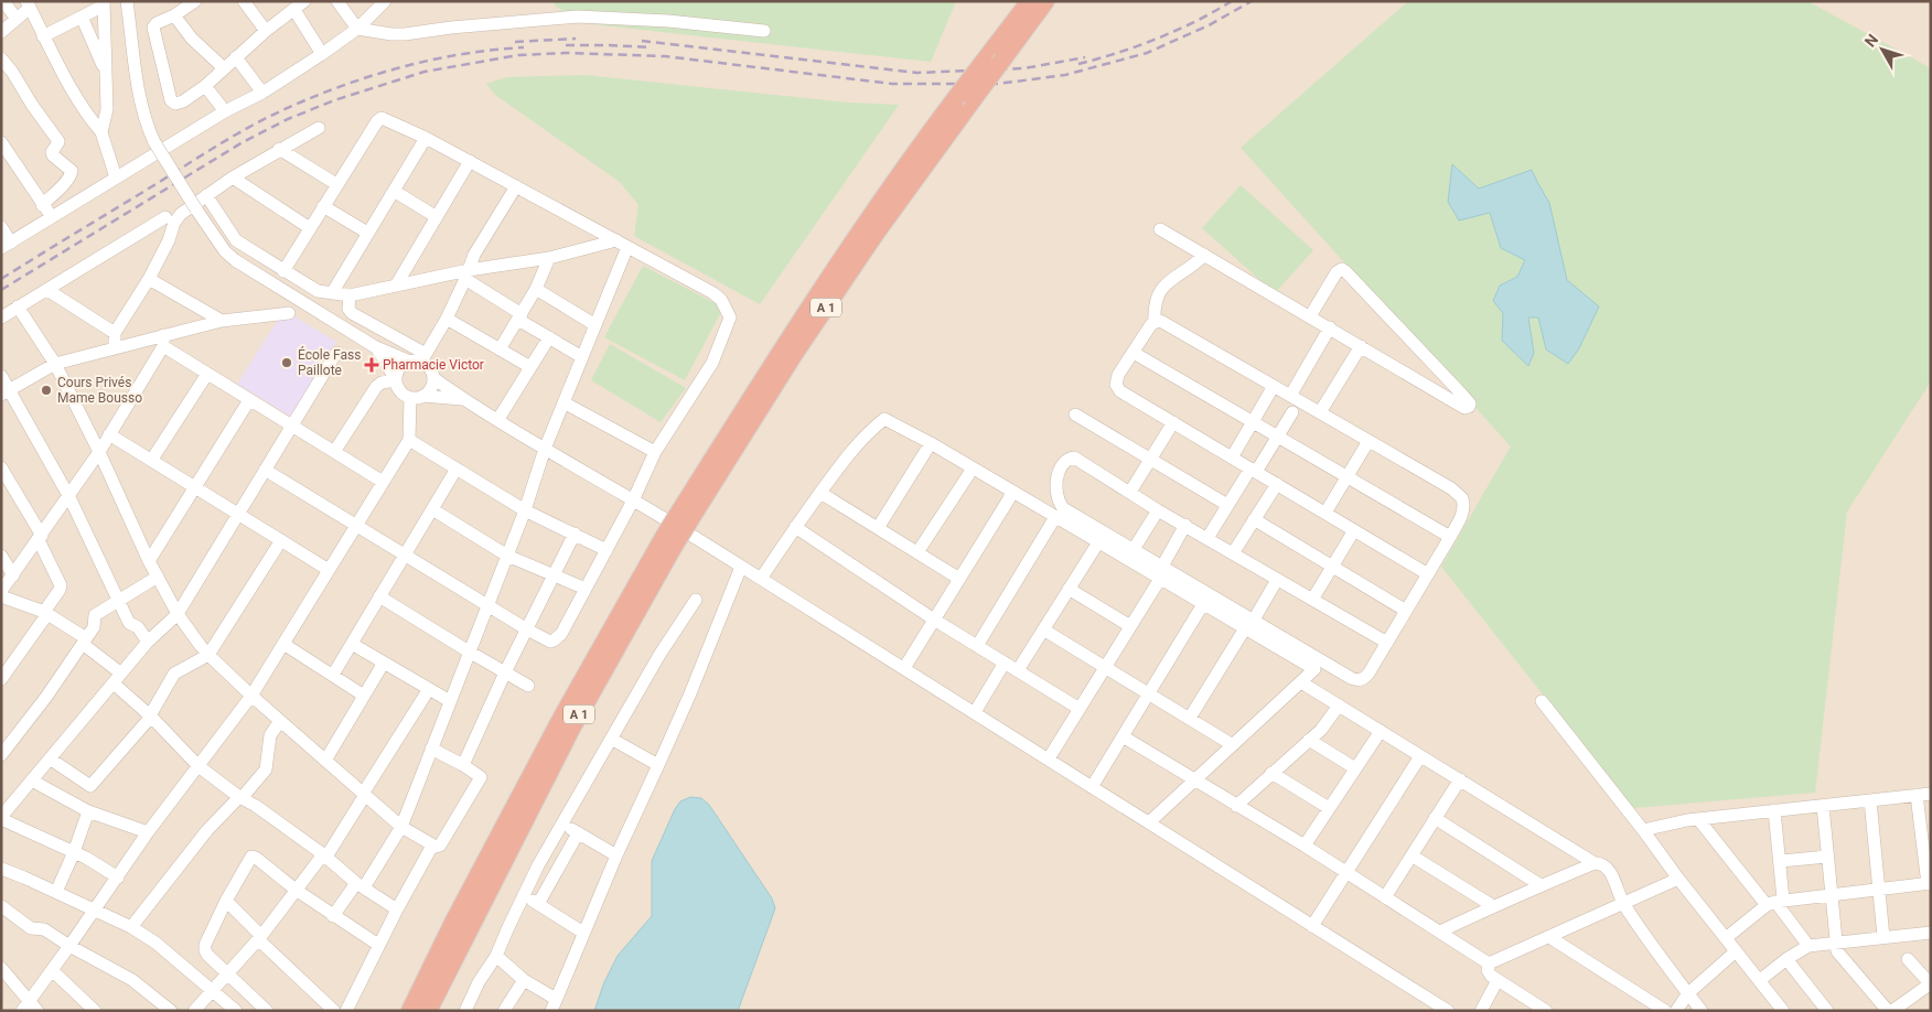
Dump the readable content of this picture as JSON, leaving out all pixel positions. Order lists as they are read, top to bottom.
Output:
{
  "streets": {
    "highway": ["A 1"]
  },
  "places": {
    "other": ["École Fass Paillote", "Cours Privés Mame Bousso"],
    "health": ["Pharmacie Victor"]
  },
  "north": "top left"
}
